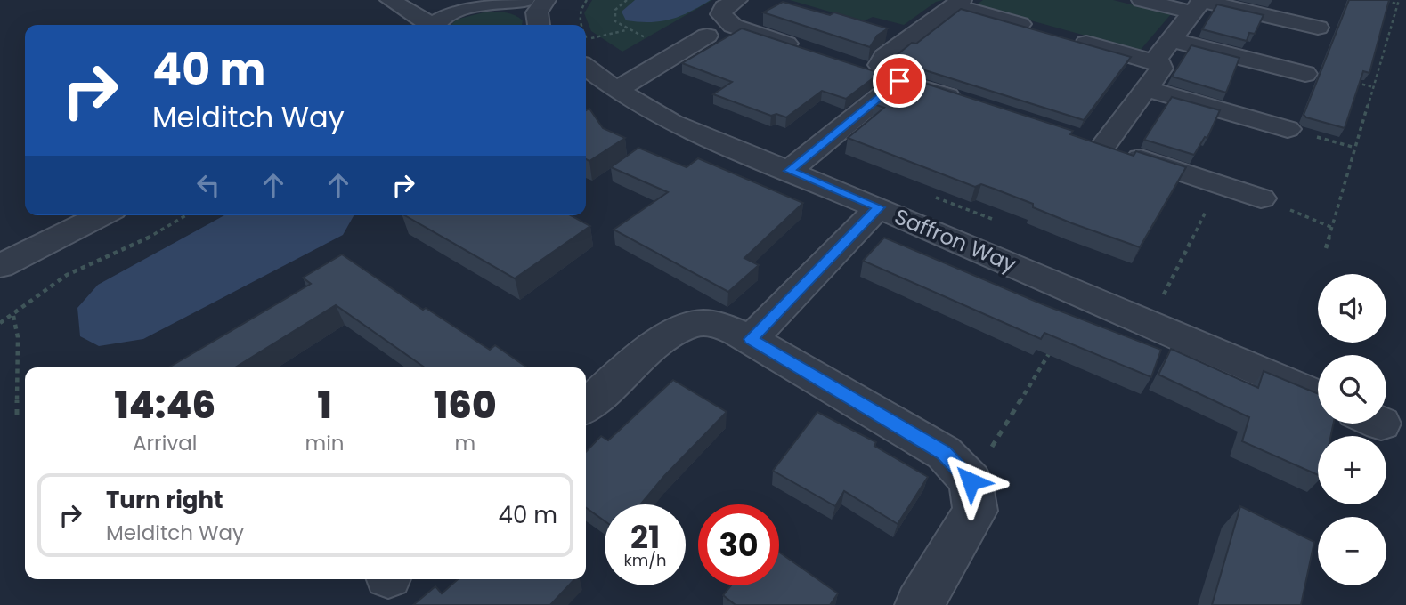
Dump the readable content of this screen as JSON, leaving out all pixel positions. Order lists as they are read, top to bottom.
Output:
{
  "streets": {
    "street": ["Saffron Way"]
  },
  "page": {
    "turn": ["40 m", "Melditch Way"],
    "map_buttons": ["+", "−"],
    "eta": [
      "14:46",
      "Arrival",
      "1",
      "min",
      "160",
      "m"
    ],
    "list": [
      {
        "name": "Turn right",
        "note": "Melditch Way",
        "value": "40 m"
      }
    ],
    "speed": "21 km/h",
    "limit": "30"
  }
}
